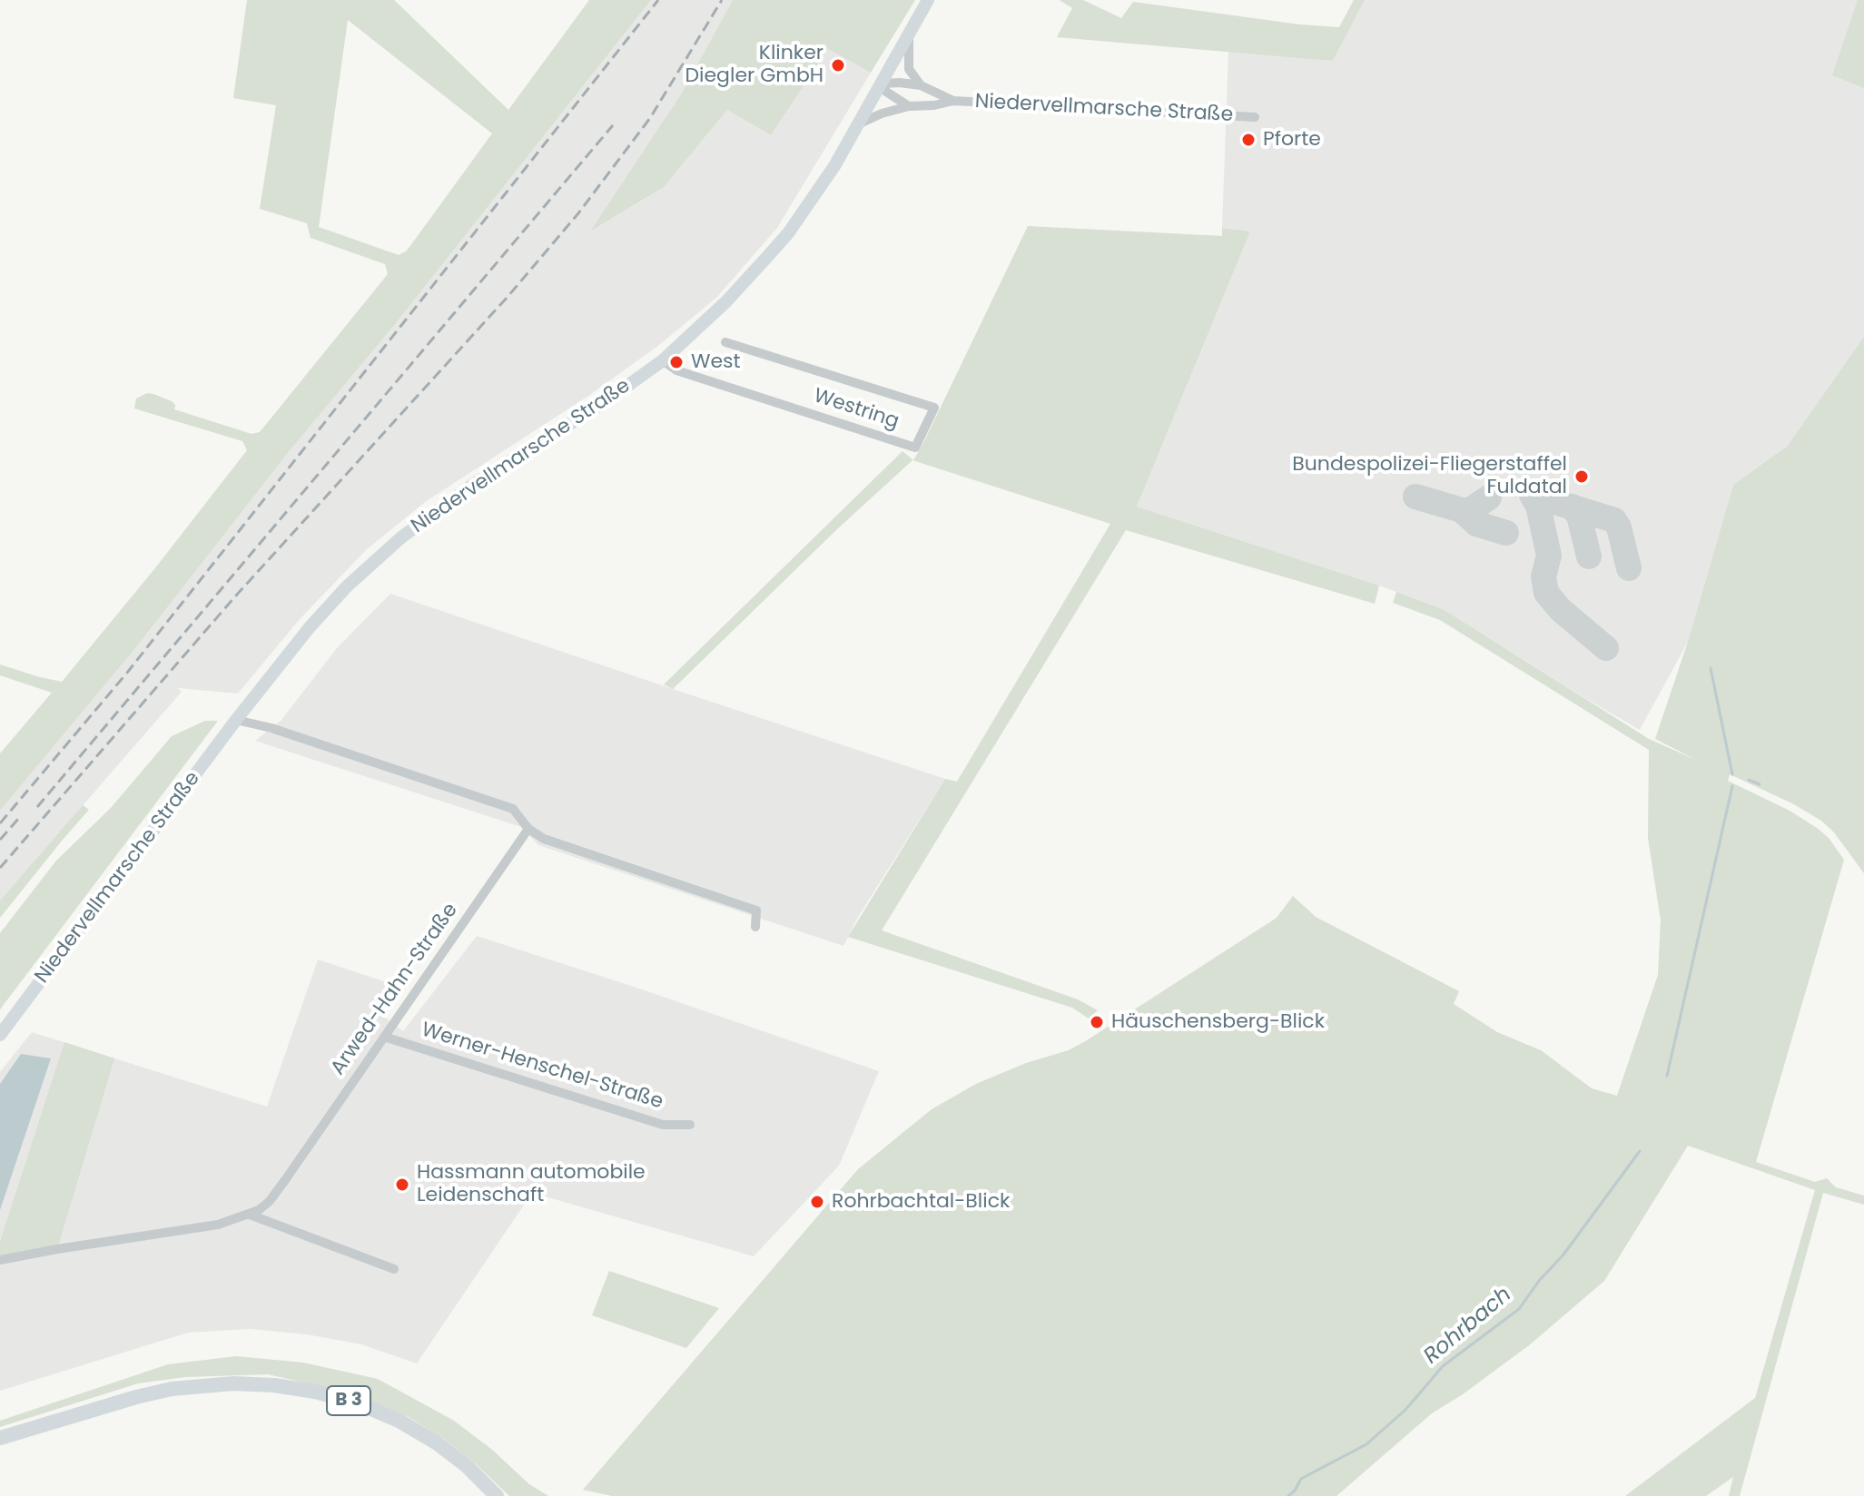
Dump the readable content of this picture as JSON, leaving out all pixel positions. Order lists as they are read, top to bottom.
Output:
{
  "streets": {
    "main road": ["Niedervellmarsche Straße", "B 3"],
    "street": ["Westring", "Arwed-Hahn-Straße", "Werner-Henschel-Straße"]
  },
  "crossings": [
    ["Niedervellmarsche Straße", "Westring"],
    ["Arwed-Hahn-Straße", "Werner-Henschel-Straße"]
  ],
  "water": ["Rohrbach"],
  "places": [
    "Klinker Diegler GmbH",
    "Pforte",
    "West",
    "Bundespolizei-Fliegerstaffel Fuldatal",
    "Häuschensberg-Blick",
    "Hassmann automobile Leidenschaft",
    "Rohrbachtal-Blick"
  ]
}
